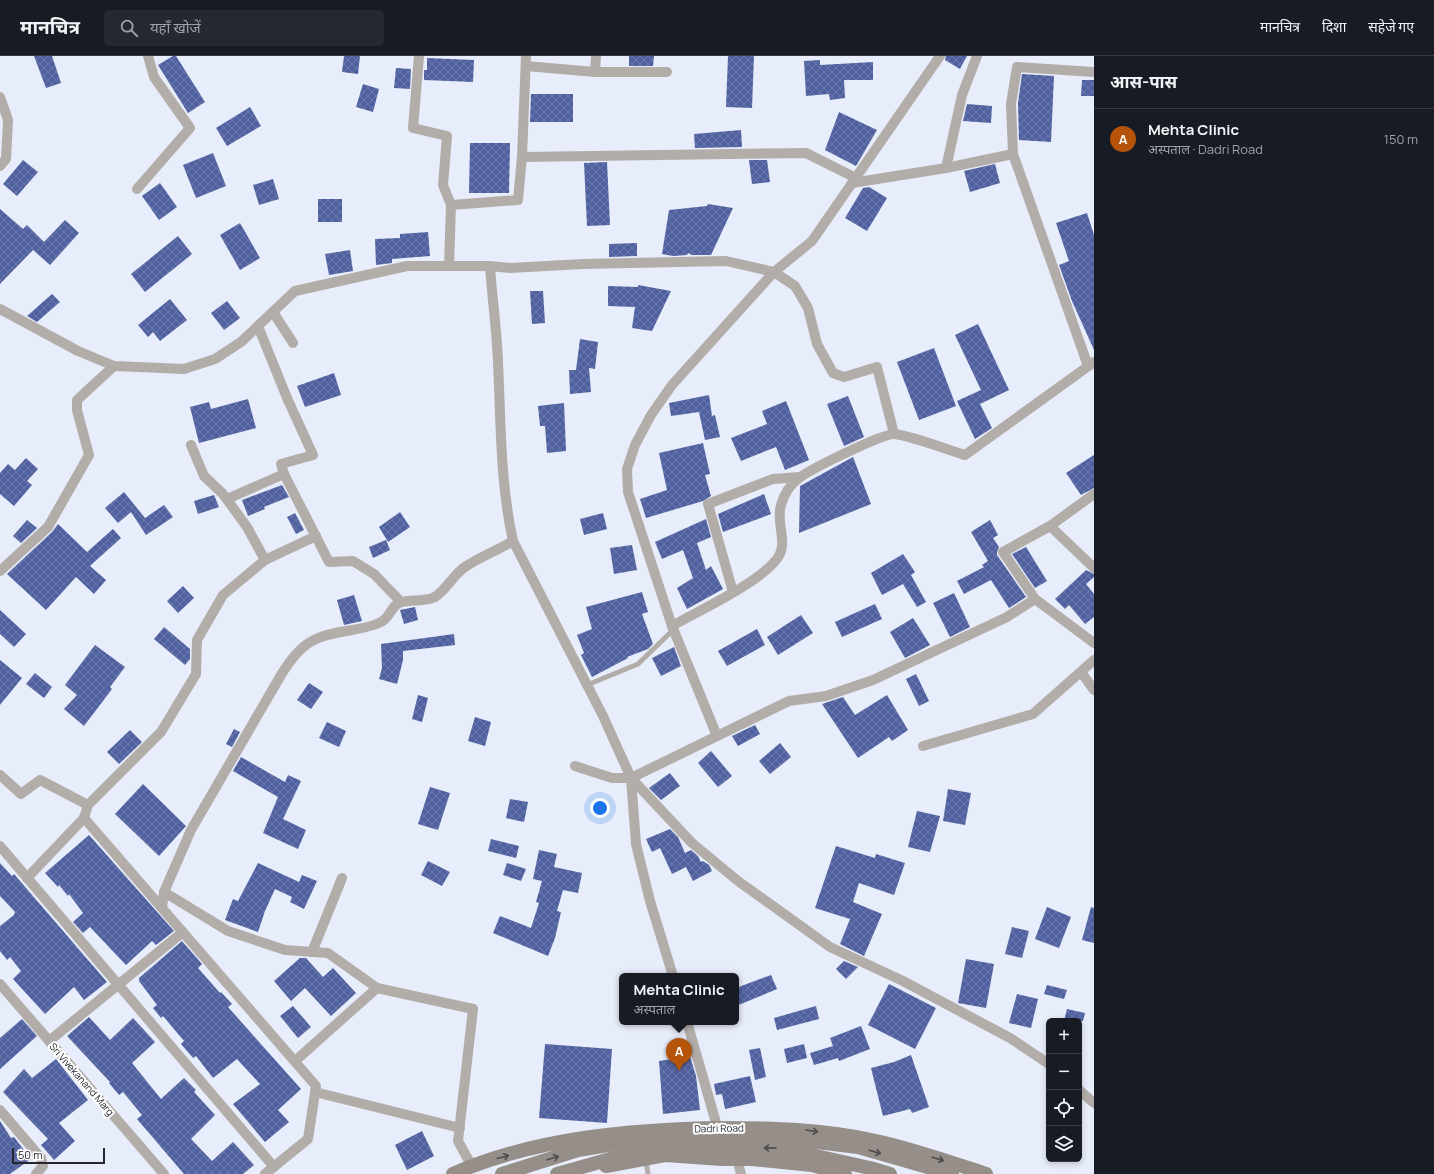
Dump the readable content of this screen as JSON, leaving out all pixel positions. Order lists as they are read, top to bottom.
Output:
{
  "streets": {
    "street": ["Sri Vivekanand Marg", "Dadri Road"]
  },
  "scale_bar": "50 m",
  "page": {
    "header": "मानचित्र",
    "search": "यहाँ खोजें",
    "nav": ["मानचित्र", "दिशा", "सहेजे गए"],
    "heading": "आस-पास",
    "list": [
      {
        "mark": "A",
        "name": "Mehta Clinic",
        "note": "अस्पताल · Dadri Road",
        "value": "150 m"
      }
    ],
    "popup": ["Mehta Clinic", "अस्पताल"],
    "map_buttons": ["+", "−"],
    "pins": "A",
    "scale": "50 m"
  }
}
